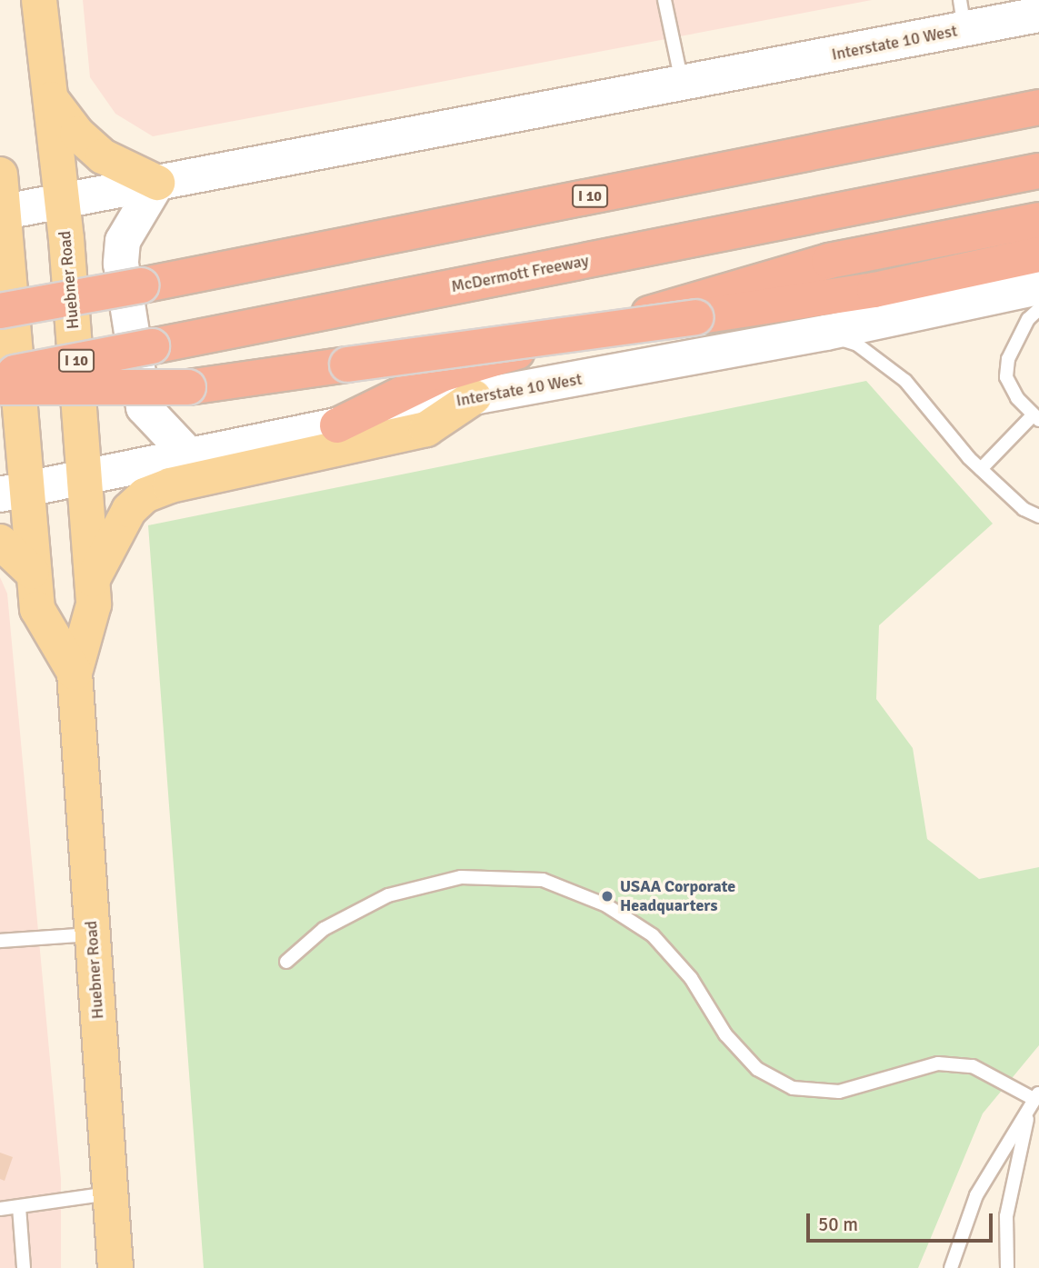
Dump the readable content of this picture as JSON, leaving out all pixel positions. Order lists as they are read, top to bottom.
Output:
{
  "streets": {
    "highway": ["I 10", "McDermott Freeway"],
    "main road": ["Interstate 10 West", "Huebner Road"]
  },
  "crossings": [
    ["Interstate 10 West", "Huebner Road"]
  ],
  "places": ["USAA Corporate Headquarters"],
  "scale_bar": "50 m"
}
